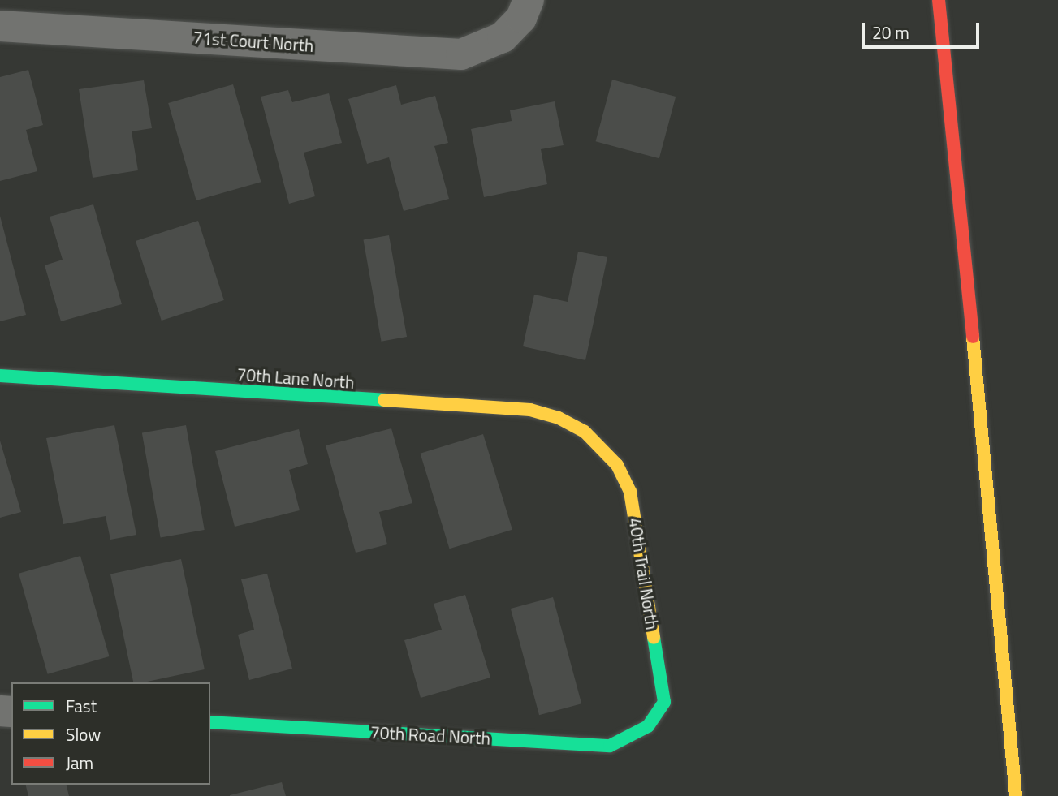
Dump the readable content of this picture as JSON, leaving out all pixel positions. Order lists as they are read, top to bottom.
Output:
{
  "streets": {
    "main road": ["70th Lane North", "40th Trail North", "70th Road North"],
    "street": ["71st Court North"]
  },
  "crossings": [
    ["70th Lane North", "40th Trail North"],
    ["40th Trail North", "70th Road North"]
  ],
  "legend": ["Fast", "Slow", "Jam"],
  "scale_bar": "20 m"
}
